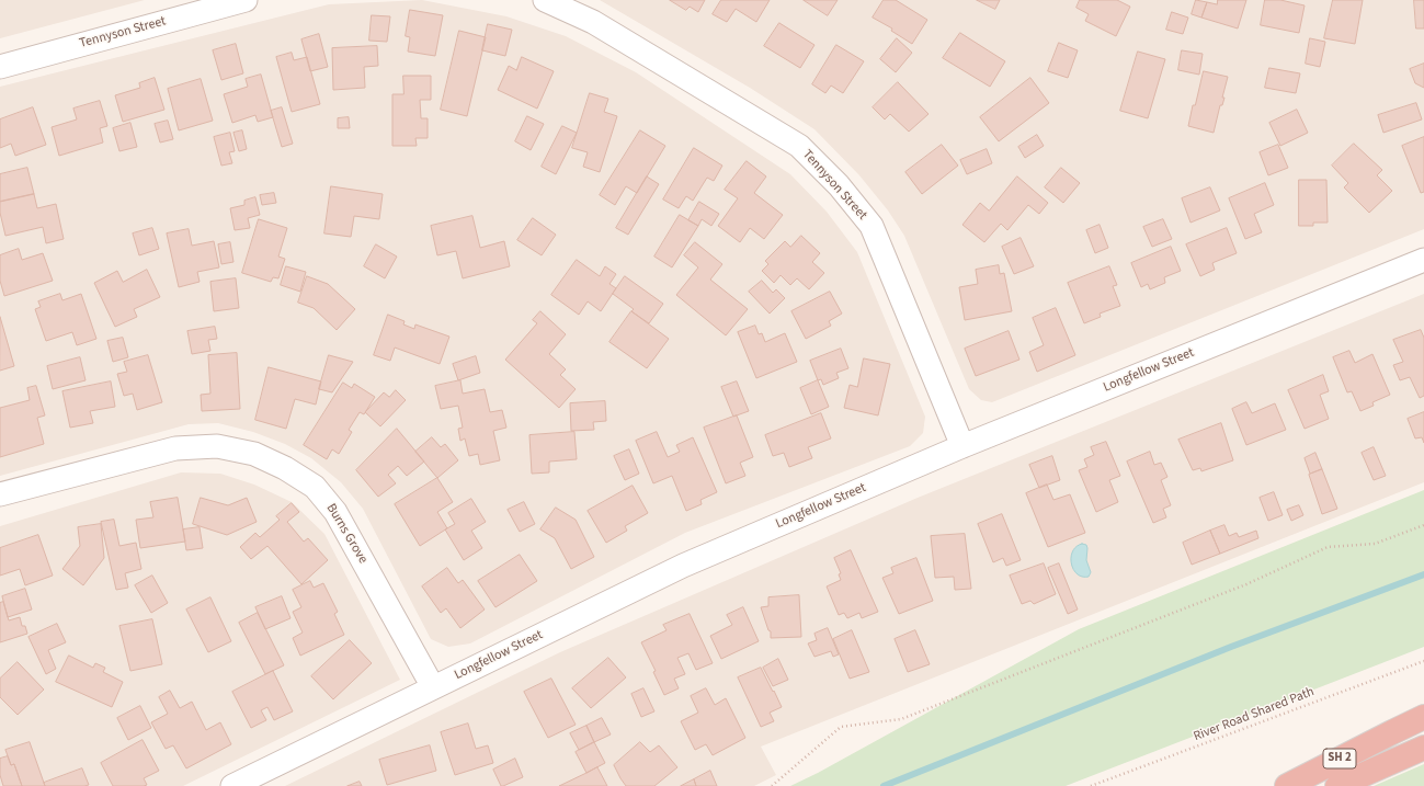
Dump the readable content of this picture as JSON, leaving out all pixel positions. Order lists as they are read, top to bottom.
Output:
{
  "streets": {
    "highway": ["SH 2"],
    "street": ["Tennyson Street", "Longfellow Street", "Burns Grove"],
    "path": ["River Road Shared Path"]
  },
  "crossings": [
    ["Tennyson Street", "Longfellow Street"],
    ["Longfellow Street", "Burns Grove"]
  ]
}
